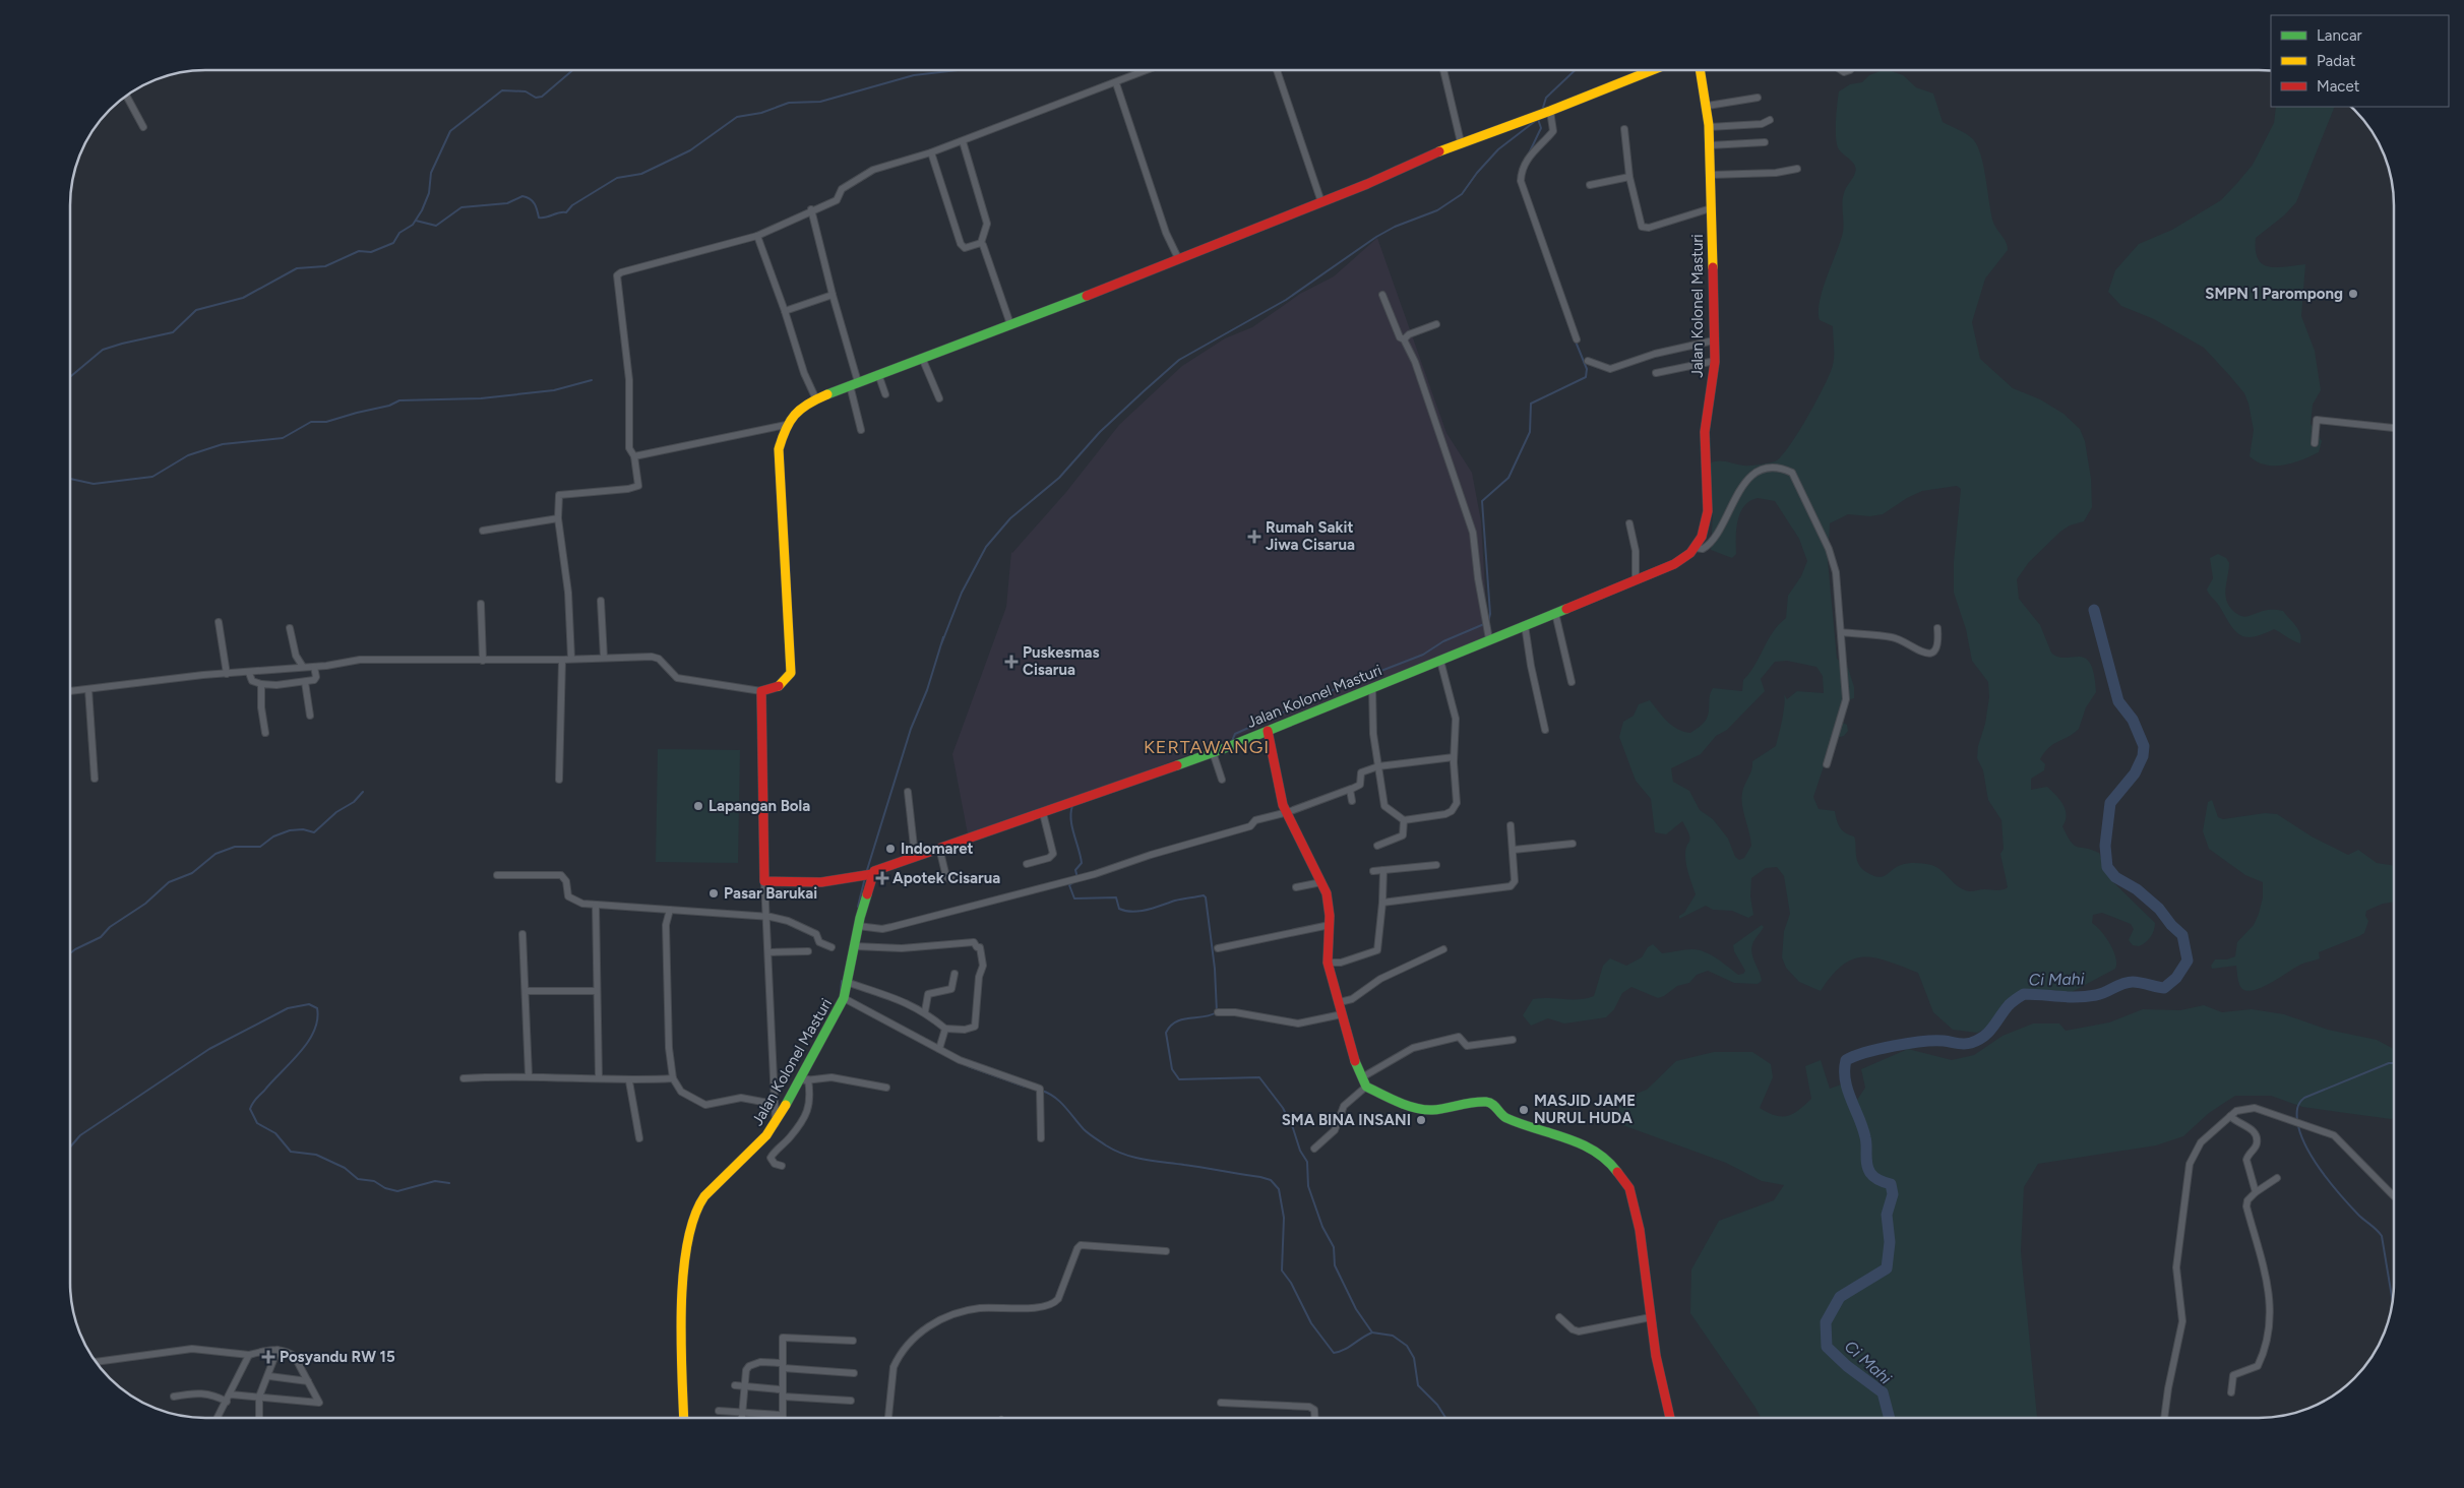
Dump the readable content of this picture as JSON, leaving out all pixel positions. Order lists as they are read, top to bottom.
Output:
{
  "streets": {
    "street": ["Jalan Kolonel Masturi"]
  },
  "districts": ["KERTAWANGI"],
  "water": ["Ci Mahi"],
  "places": {
    "other": [
      "SMPN 1 Parompong",
      "Lapangan Bola",
      "Indomaret",
      "Pasar Barukai",
      "MASJID JAME NURUL HUDA",
      "SMA BINA INSANI"
    ],
    "health": [
      "Rumah Sakit Jiwa Cisarua",
      "Puskesmas Cisarua",
      "Apotek Cisarua",
      "Posyandu RW 15"
    ]
  },
  "legend": ["Lancar", "Padat", "Macet"]
}
